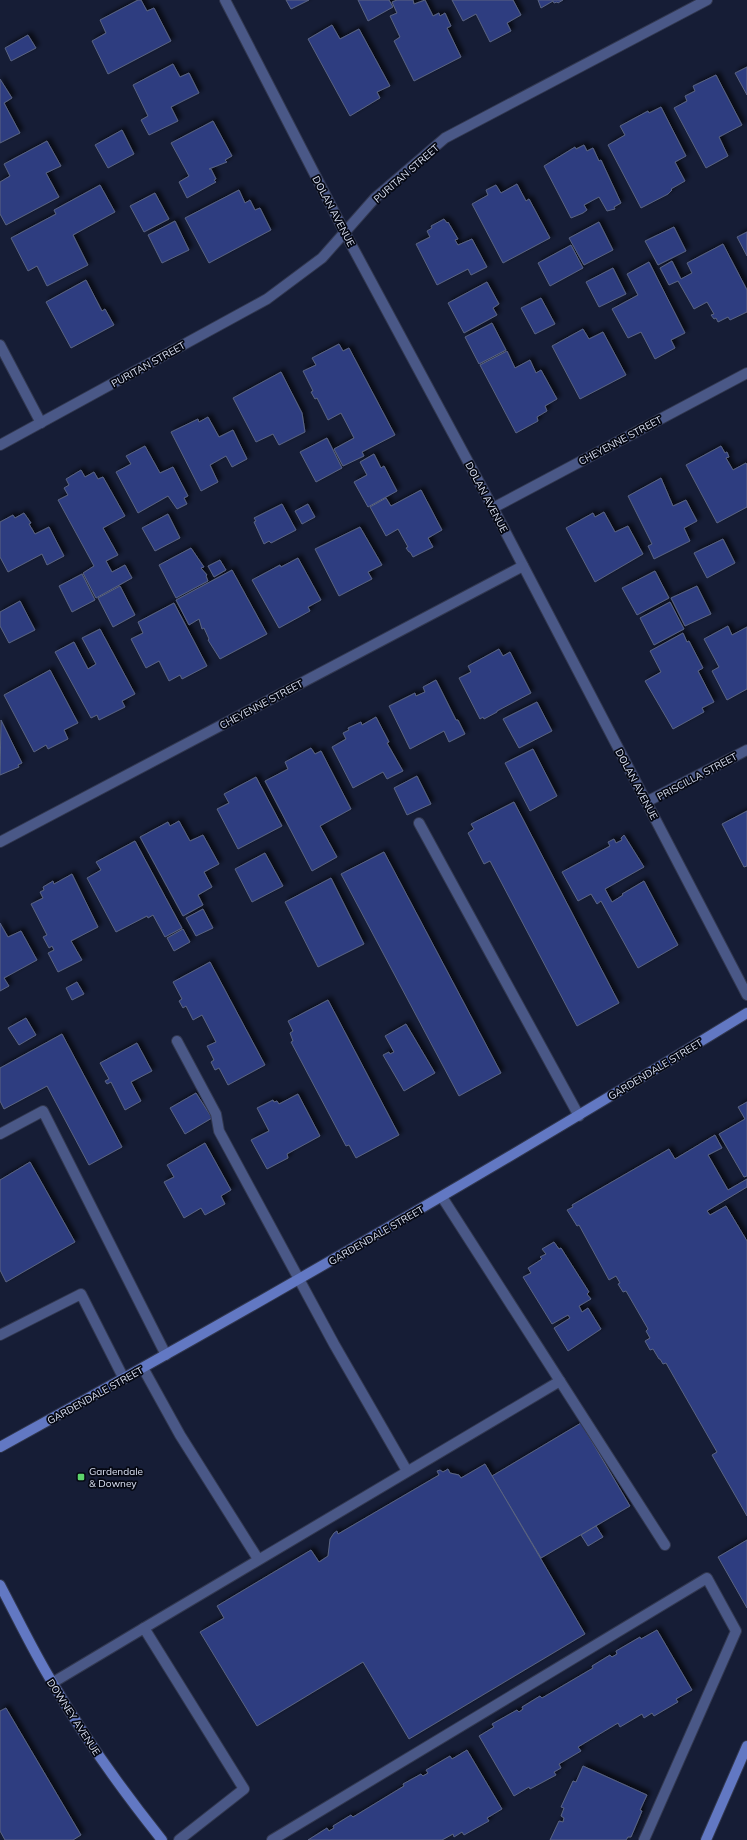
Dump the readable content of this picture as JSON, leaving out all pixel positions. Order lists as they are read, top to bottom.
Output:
{
  "streets": {
    "street": [
      "PURITAN STREET",
      "DOLAN AVENUE",
      "CHEYENNE STREET",
      "PRISCILLA STREET",
      "GARDENDALE STREET",
      "DOWNEY AVENUE"
    ]
  },
  "crossings": [
    ["PURITAN STREET", "DOLAN AVENUE"],
    ["DOLAN AVENUE", "CHEYENNE STREET"],
    ["DOLAN AVENUE", "PRISCILLA STREET"]
  ],
  "places": {
    "transit": ["Gardendale & Downey"]
  }
}
